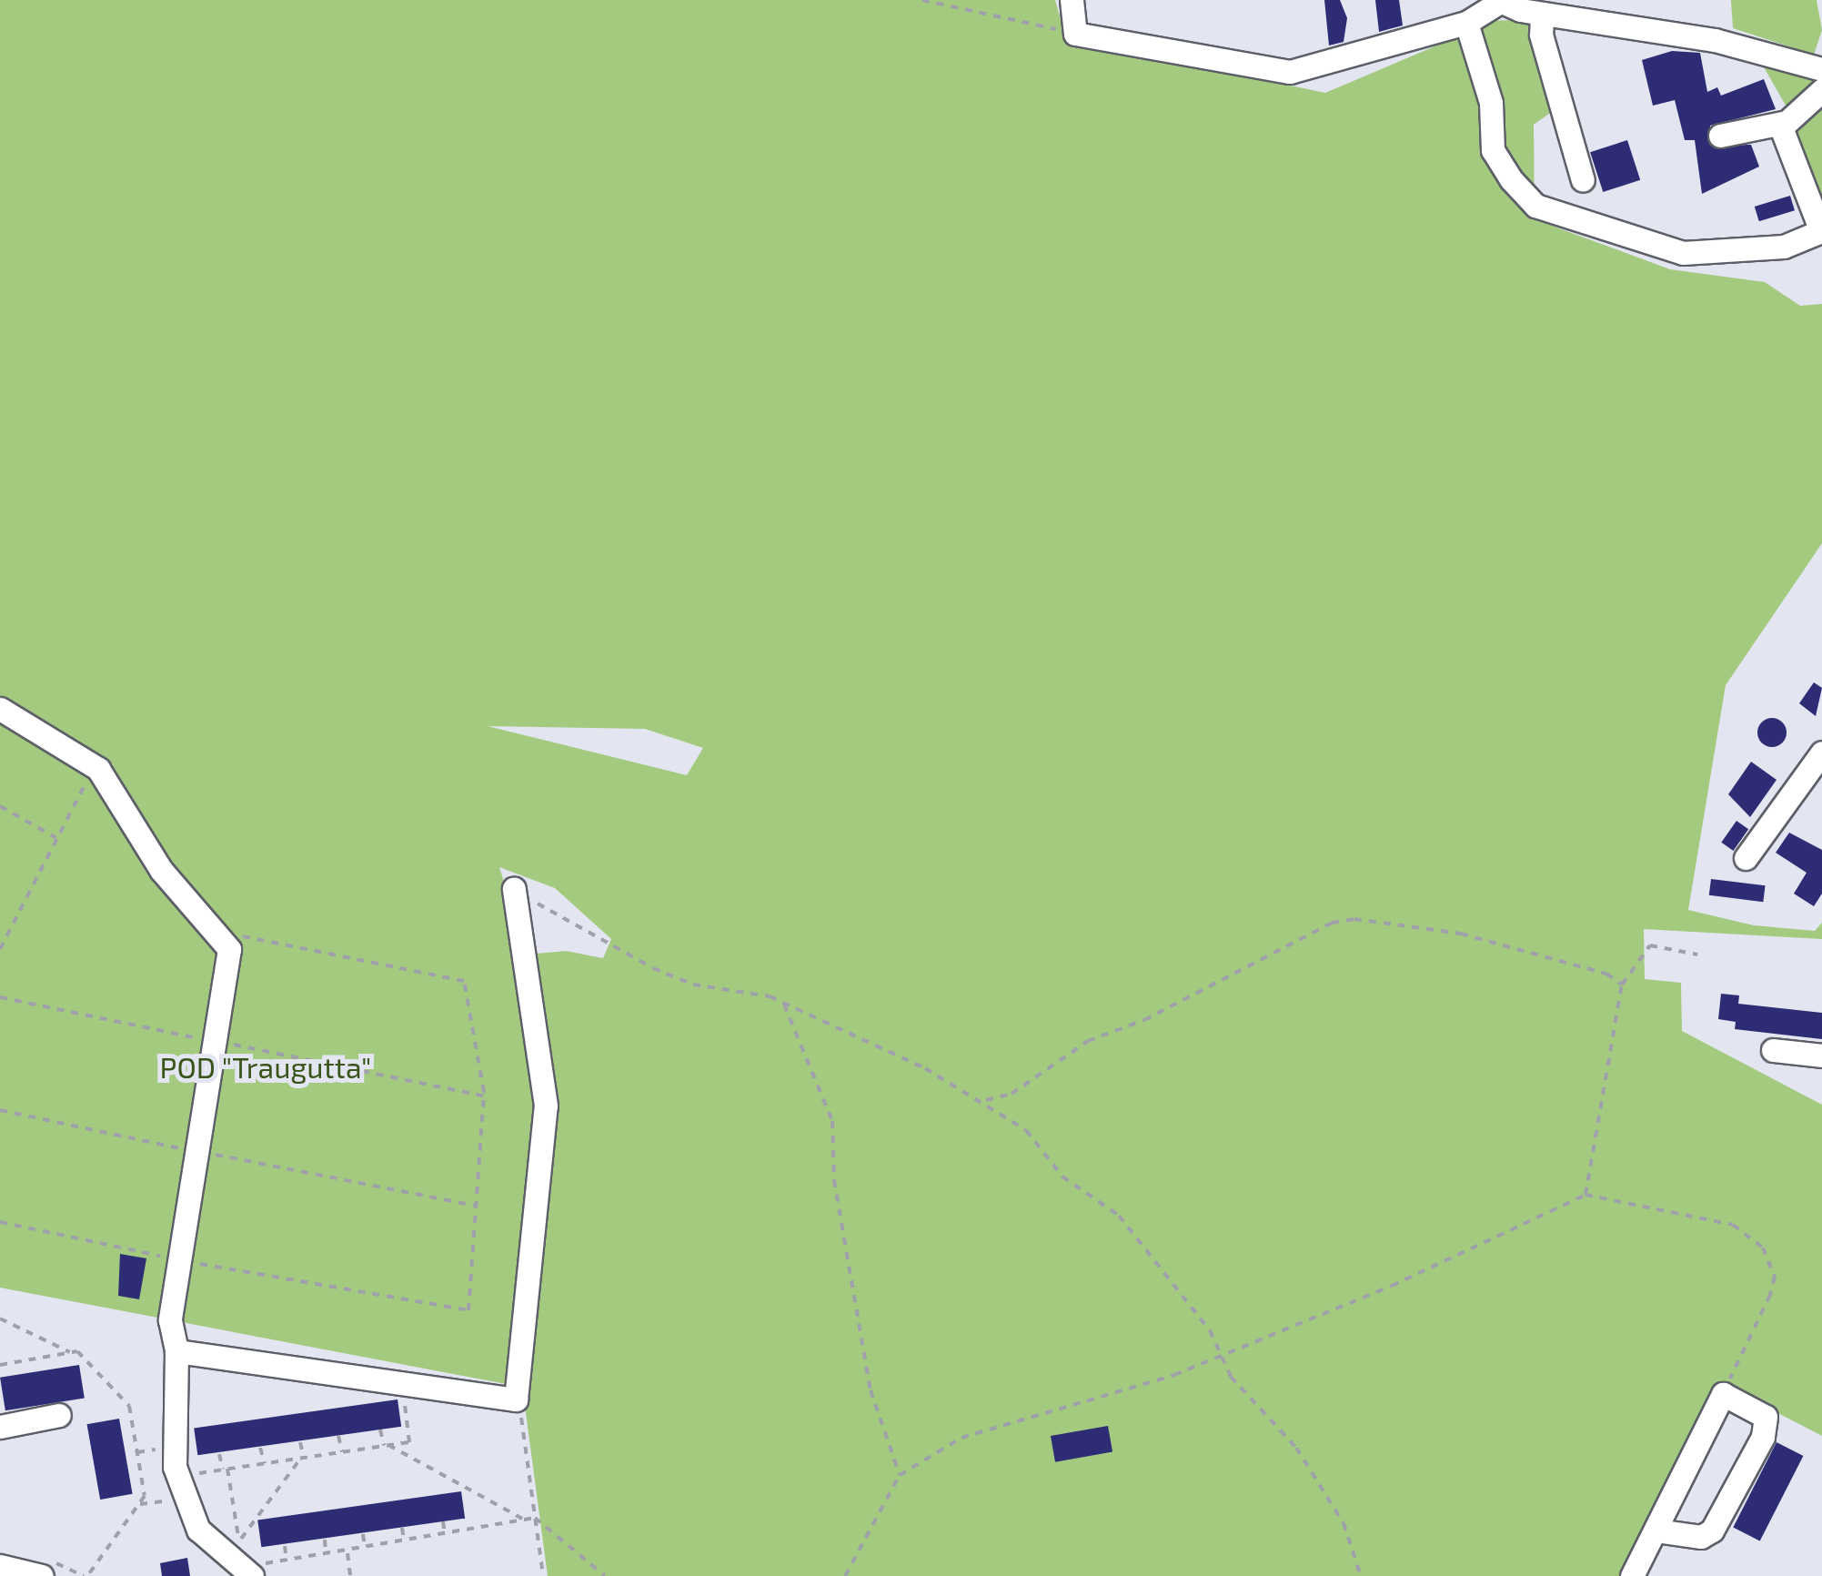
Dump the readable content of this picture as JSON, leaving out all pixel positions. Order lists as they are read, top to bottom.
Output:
{
  "parks": ["POD \"Traugutta\""]
}
